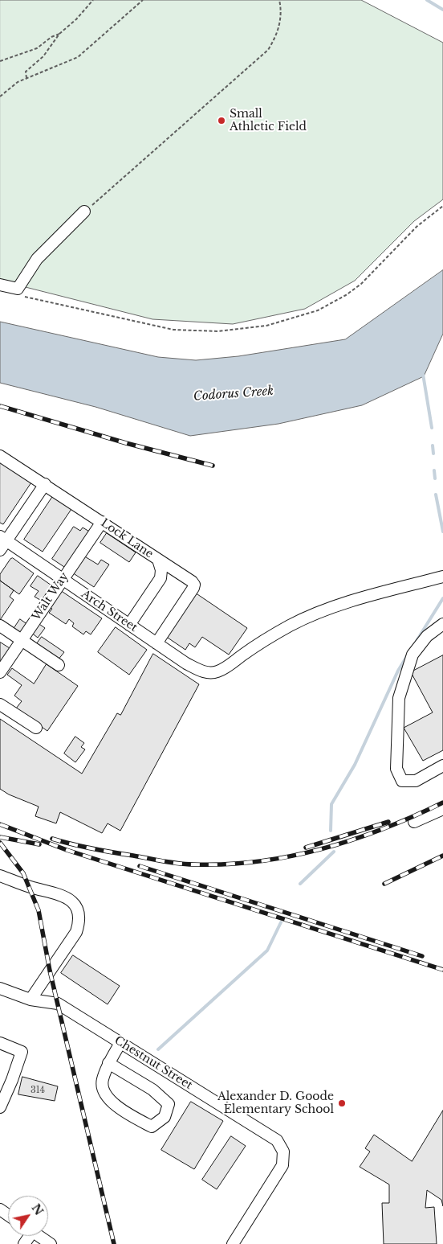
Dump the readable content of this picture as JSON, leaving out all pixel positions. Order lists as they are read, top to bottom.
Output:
{
  "streets": {
    "street": [
      "Lock Lane",
      "Walt Way",
      "Arch Street",
      "Chestnut Street"
    ]
  },
  "crossings": [
    ["Lock Lane", "Walt Way"],
    ["Lock Lane", "Arch Street"],
    ["Walt Way", "Arch Street"]
  ],
  "water": ["Codorus Creek"],
  "places": ["Small Athletic Field", "Alexander D. Goode Elementary School"],
  "house_numbers": ["314"],
  "north": "top right"
}
